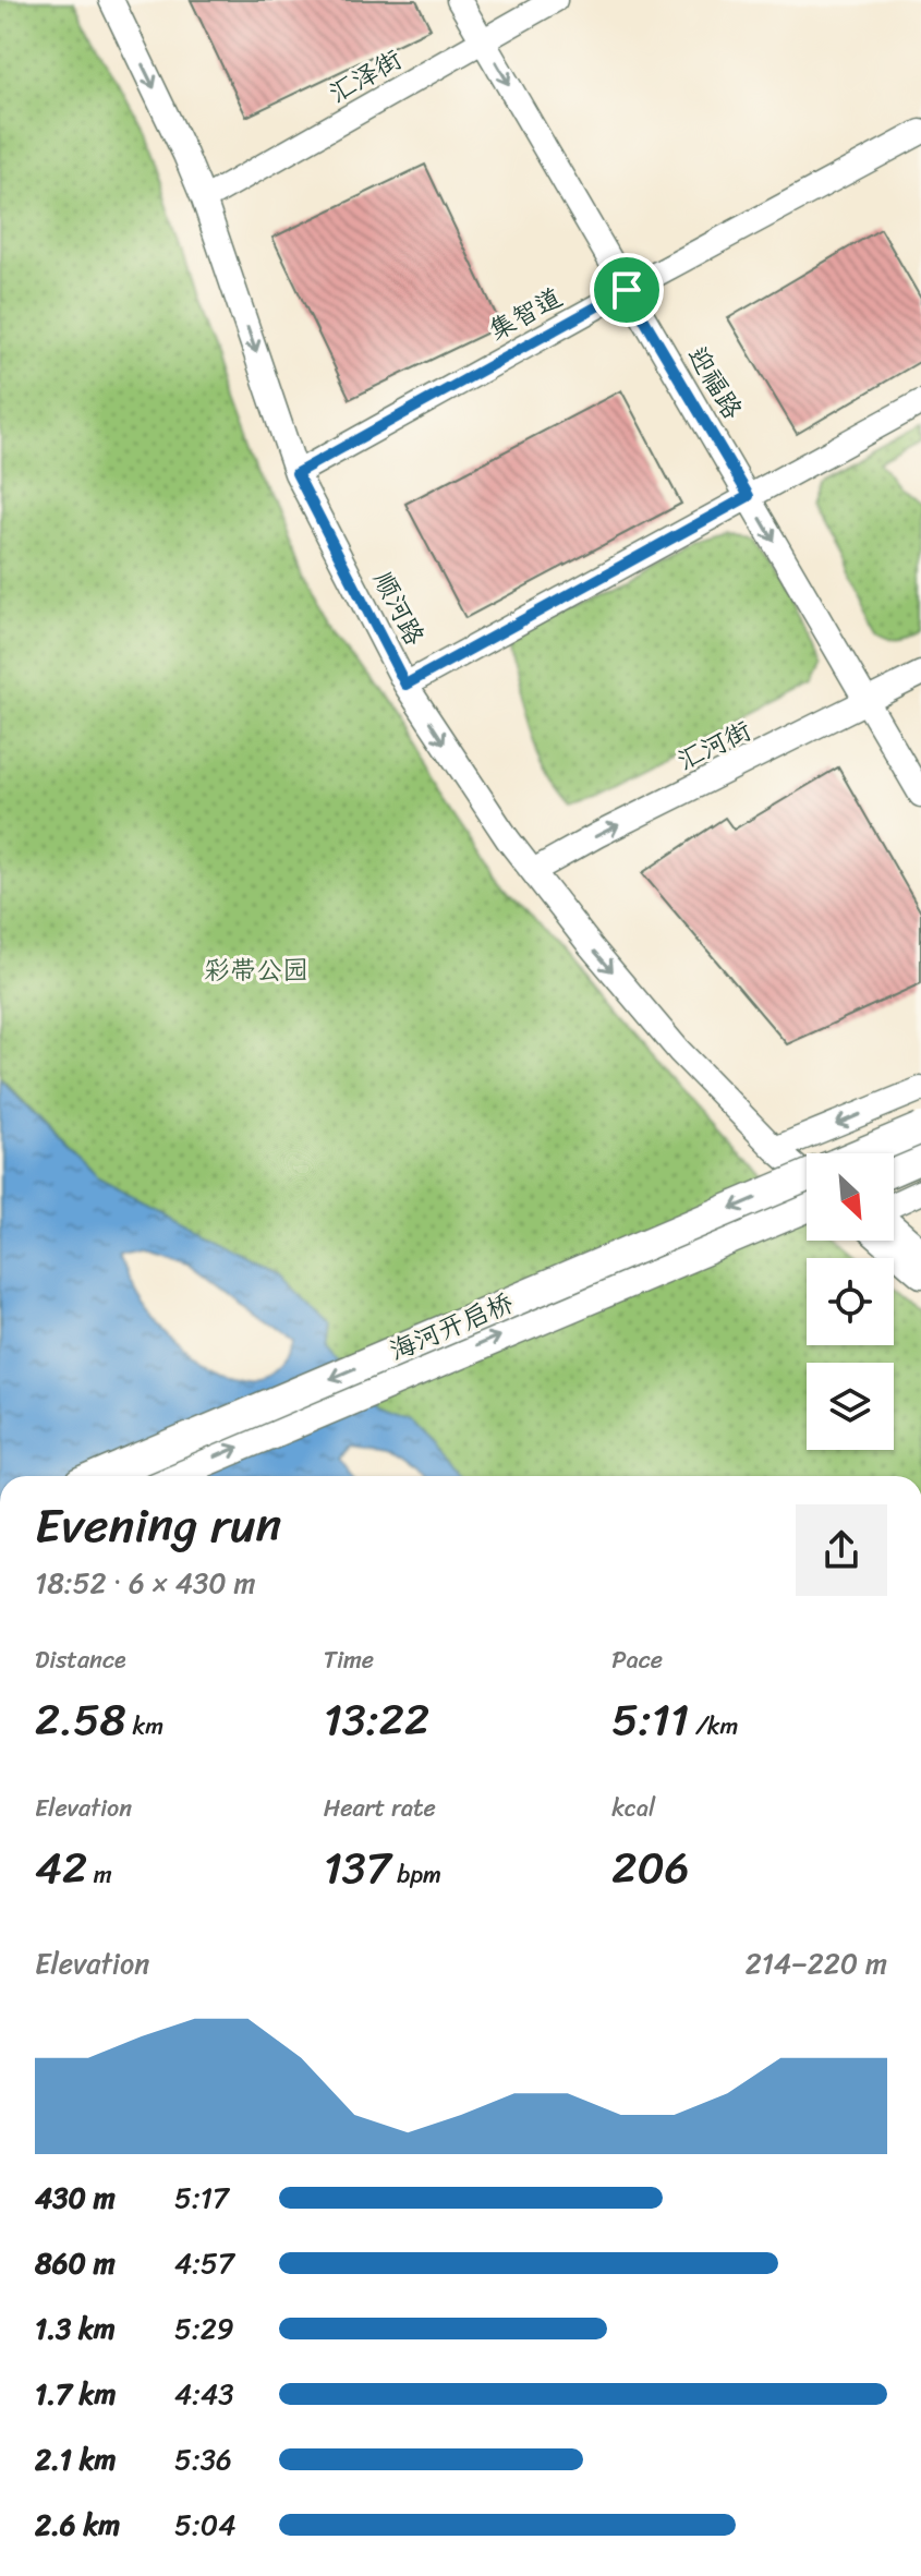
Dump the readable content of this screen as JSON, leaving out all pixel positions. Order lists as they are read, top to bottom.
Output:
{
  "streets": {
    "main road": ["海河开启桥"],
    "street": [
      "汇泽街",
      "集智道",
      "迎福路",
      "顺河路",
      "汇河街"
    ]
  },
  "crossings": [
    ["汇泽街", "迎福路"],
    ["汇泽街", "顺河路"],
    ["集智道", "迎福路"],
    ["集智道", "顺河路"],
    ["迎福路", "汇河街"],
    ["顺河路", "汇河街"]
  ],
  "one_way": ["迎福路", "顺河路", "汇河街"],
  "parks": ["彩带公园"],
  "north": "bottom right",
  "page": {
    "heading": ["Evening run", "18:52 · 6 × 430 m"],
    "stats": [
      ["Distance", "2.58 km"],
      ["Time", "13:22"],
      ["Pace", "5:11 /km"],
      ["Elevation", "42 m"],
      ["Heart rate", "137 bpm"],
      ["kcal", "206"]
    ],
    "chart": ["Elevation", "214–220 m"],
    "list": [
      {
        "name": "430 m",
        "note": "5:17"
      },
      {
        "name": "860 m",
        "note": "4:57"
      },
      {
        "name": "1.3 km",
        "note": "5:29"
      },
      {
        "name": "1.7 km",
        "note": "4:43"
      },
      {
        "name": "2.1 km",
        "note": "5:36"
      },
      {
        "name": "2.6 km",
        "note": "5:04"
      }
    ]
  }
}
